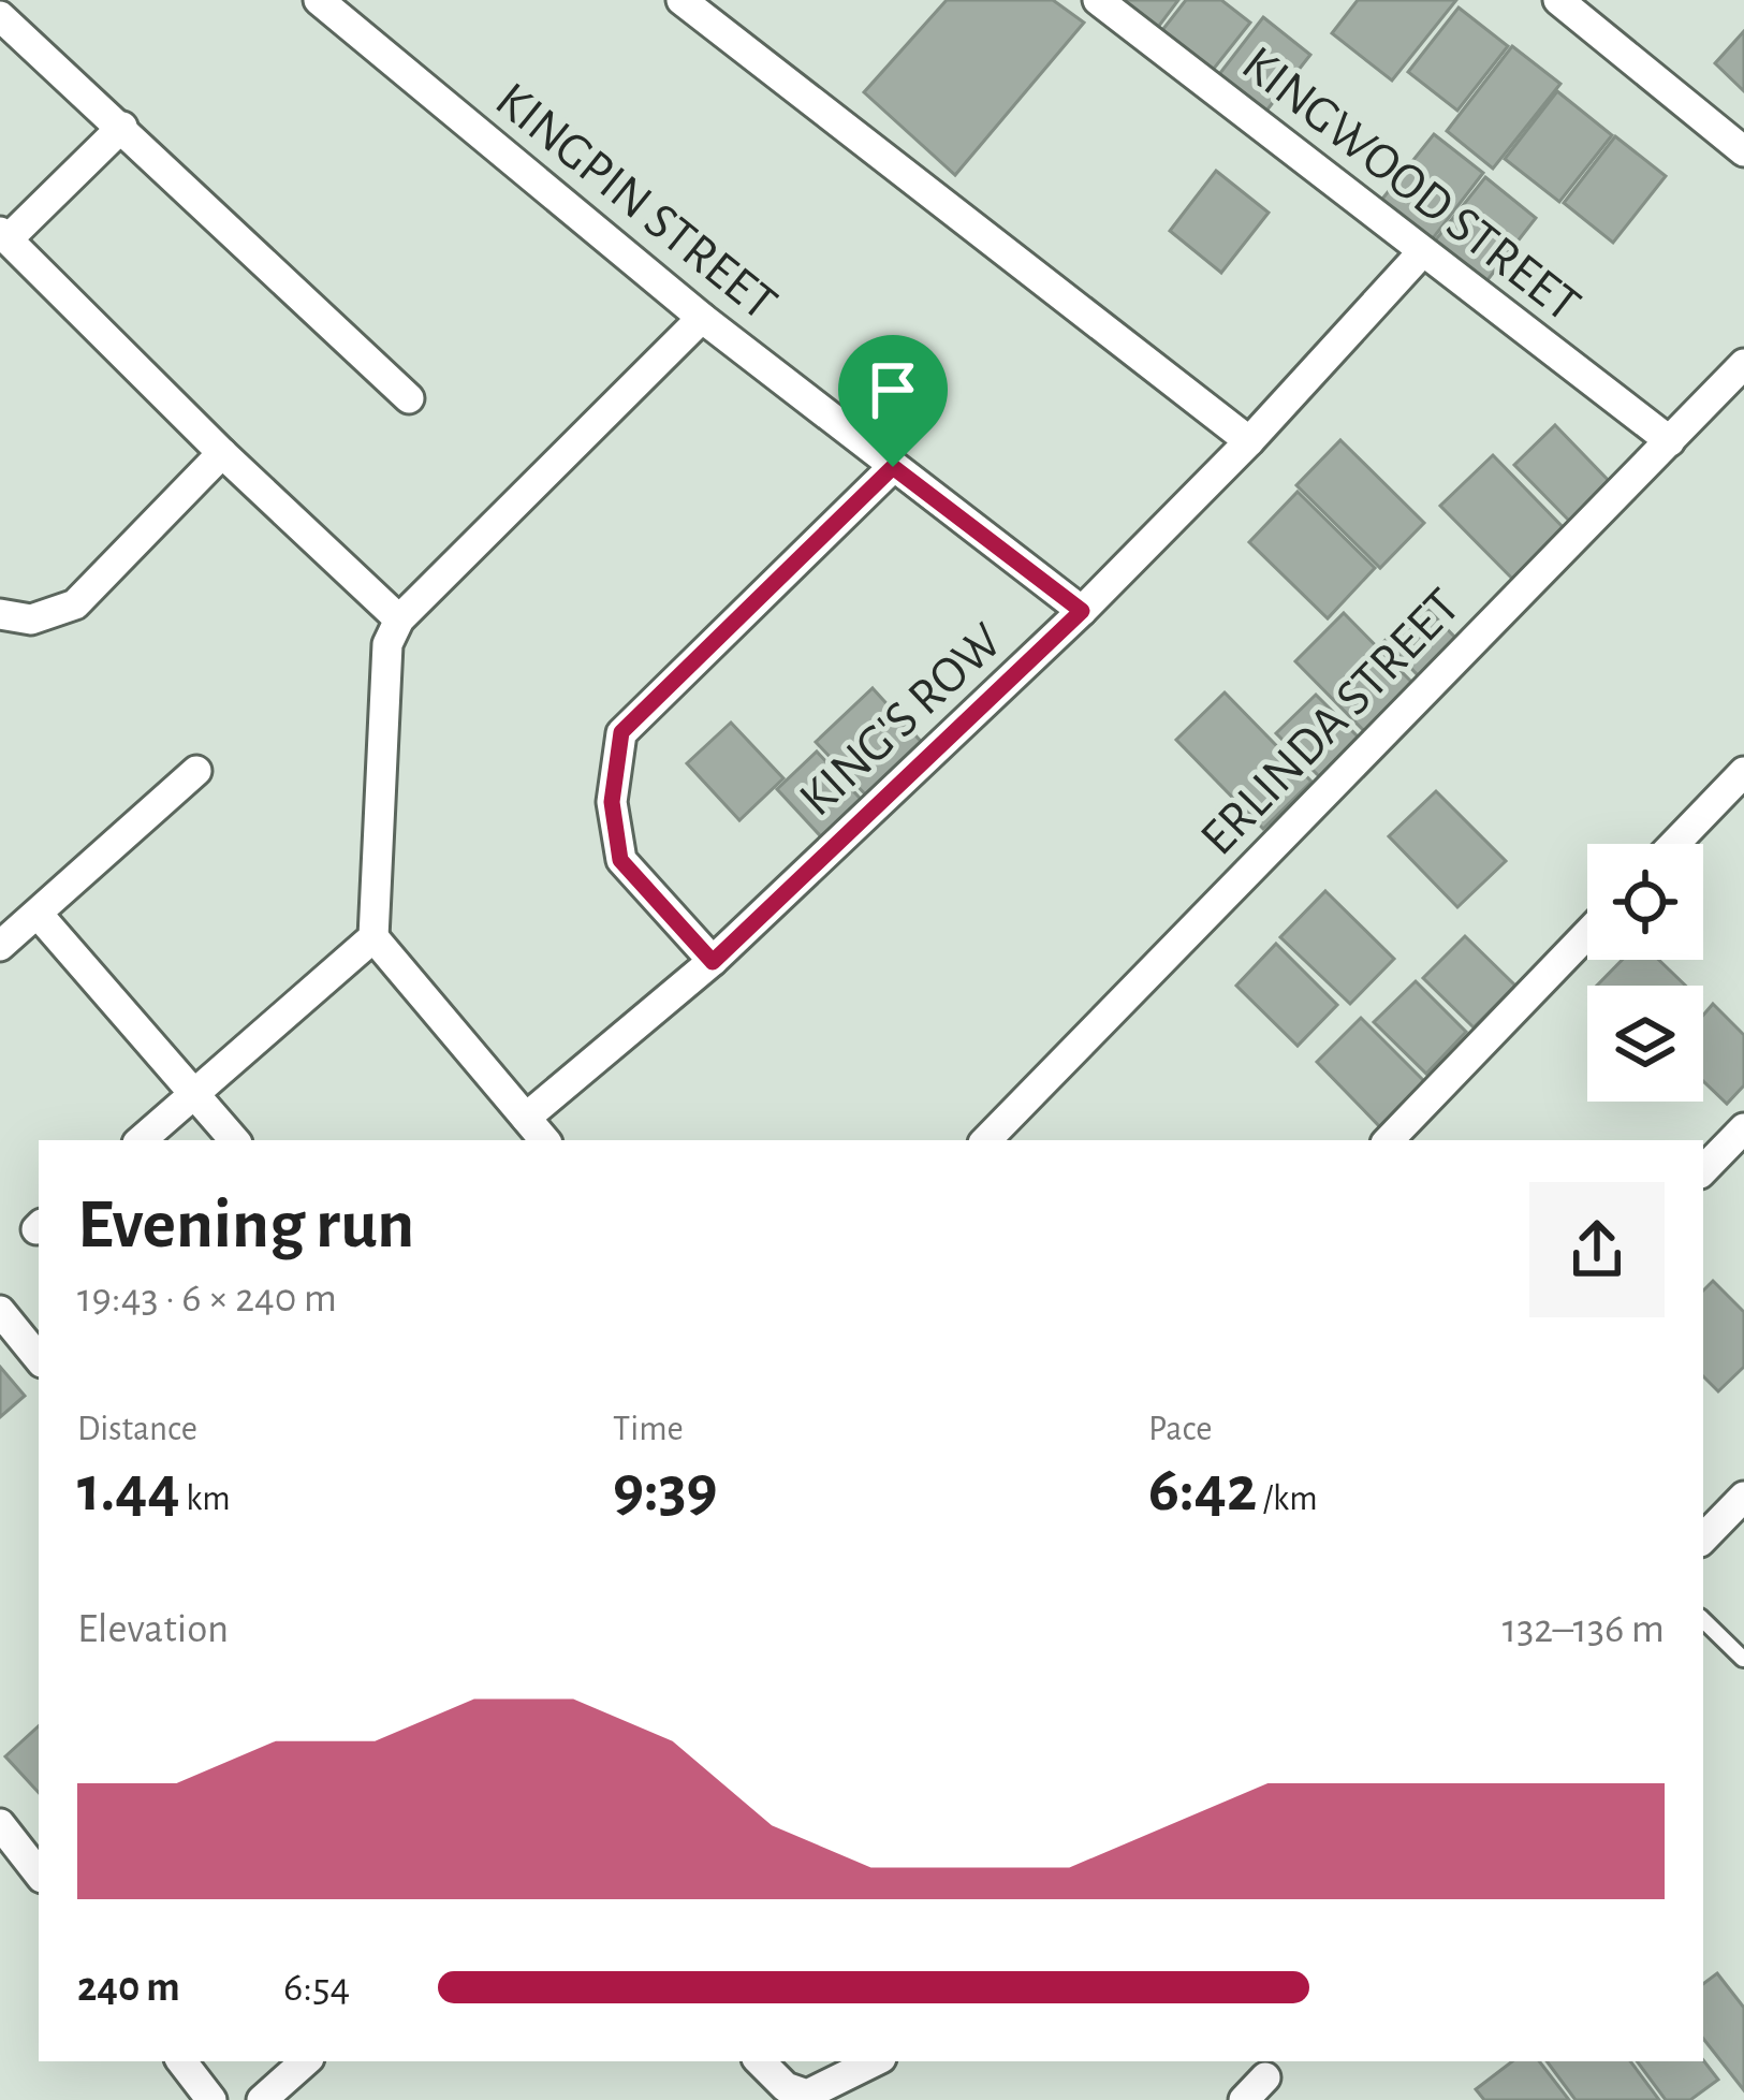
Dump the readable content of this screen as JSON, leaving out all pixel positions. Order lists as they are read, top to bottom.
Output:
{
  "streets": {
    "street": [
      "KINGWOOD STREET",
      "KINGPIN STREET",
      "KING'S ROW",
      "ERLINDA STREET"
    ]
  },
  "crossings": [
    ["KINGWOOD STREET", "KING'S ROW"],
    ["KINGWOOD STREET", "ERLINDA STREET"],
    ["KINGPIN STREET", "KING'S ROW"]
  ],
  "page": {
    "heading": ["Evening run", "19:43 · 6 × 240 m"],
    "stats": [
      ["Distance", "1.44 km"],
      ["Time", "9:39"],
      ["Pace", "6:42 /km"]
    ],
    "chart": ["Elevation", "132–136 m"],
    "list": [
      {
        "name": "240 m",
        "note": "6:54"
      }
    ]
  }
}
